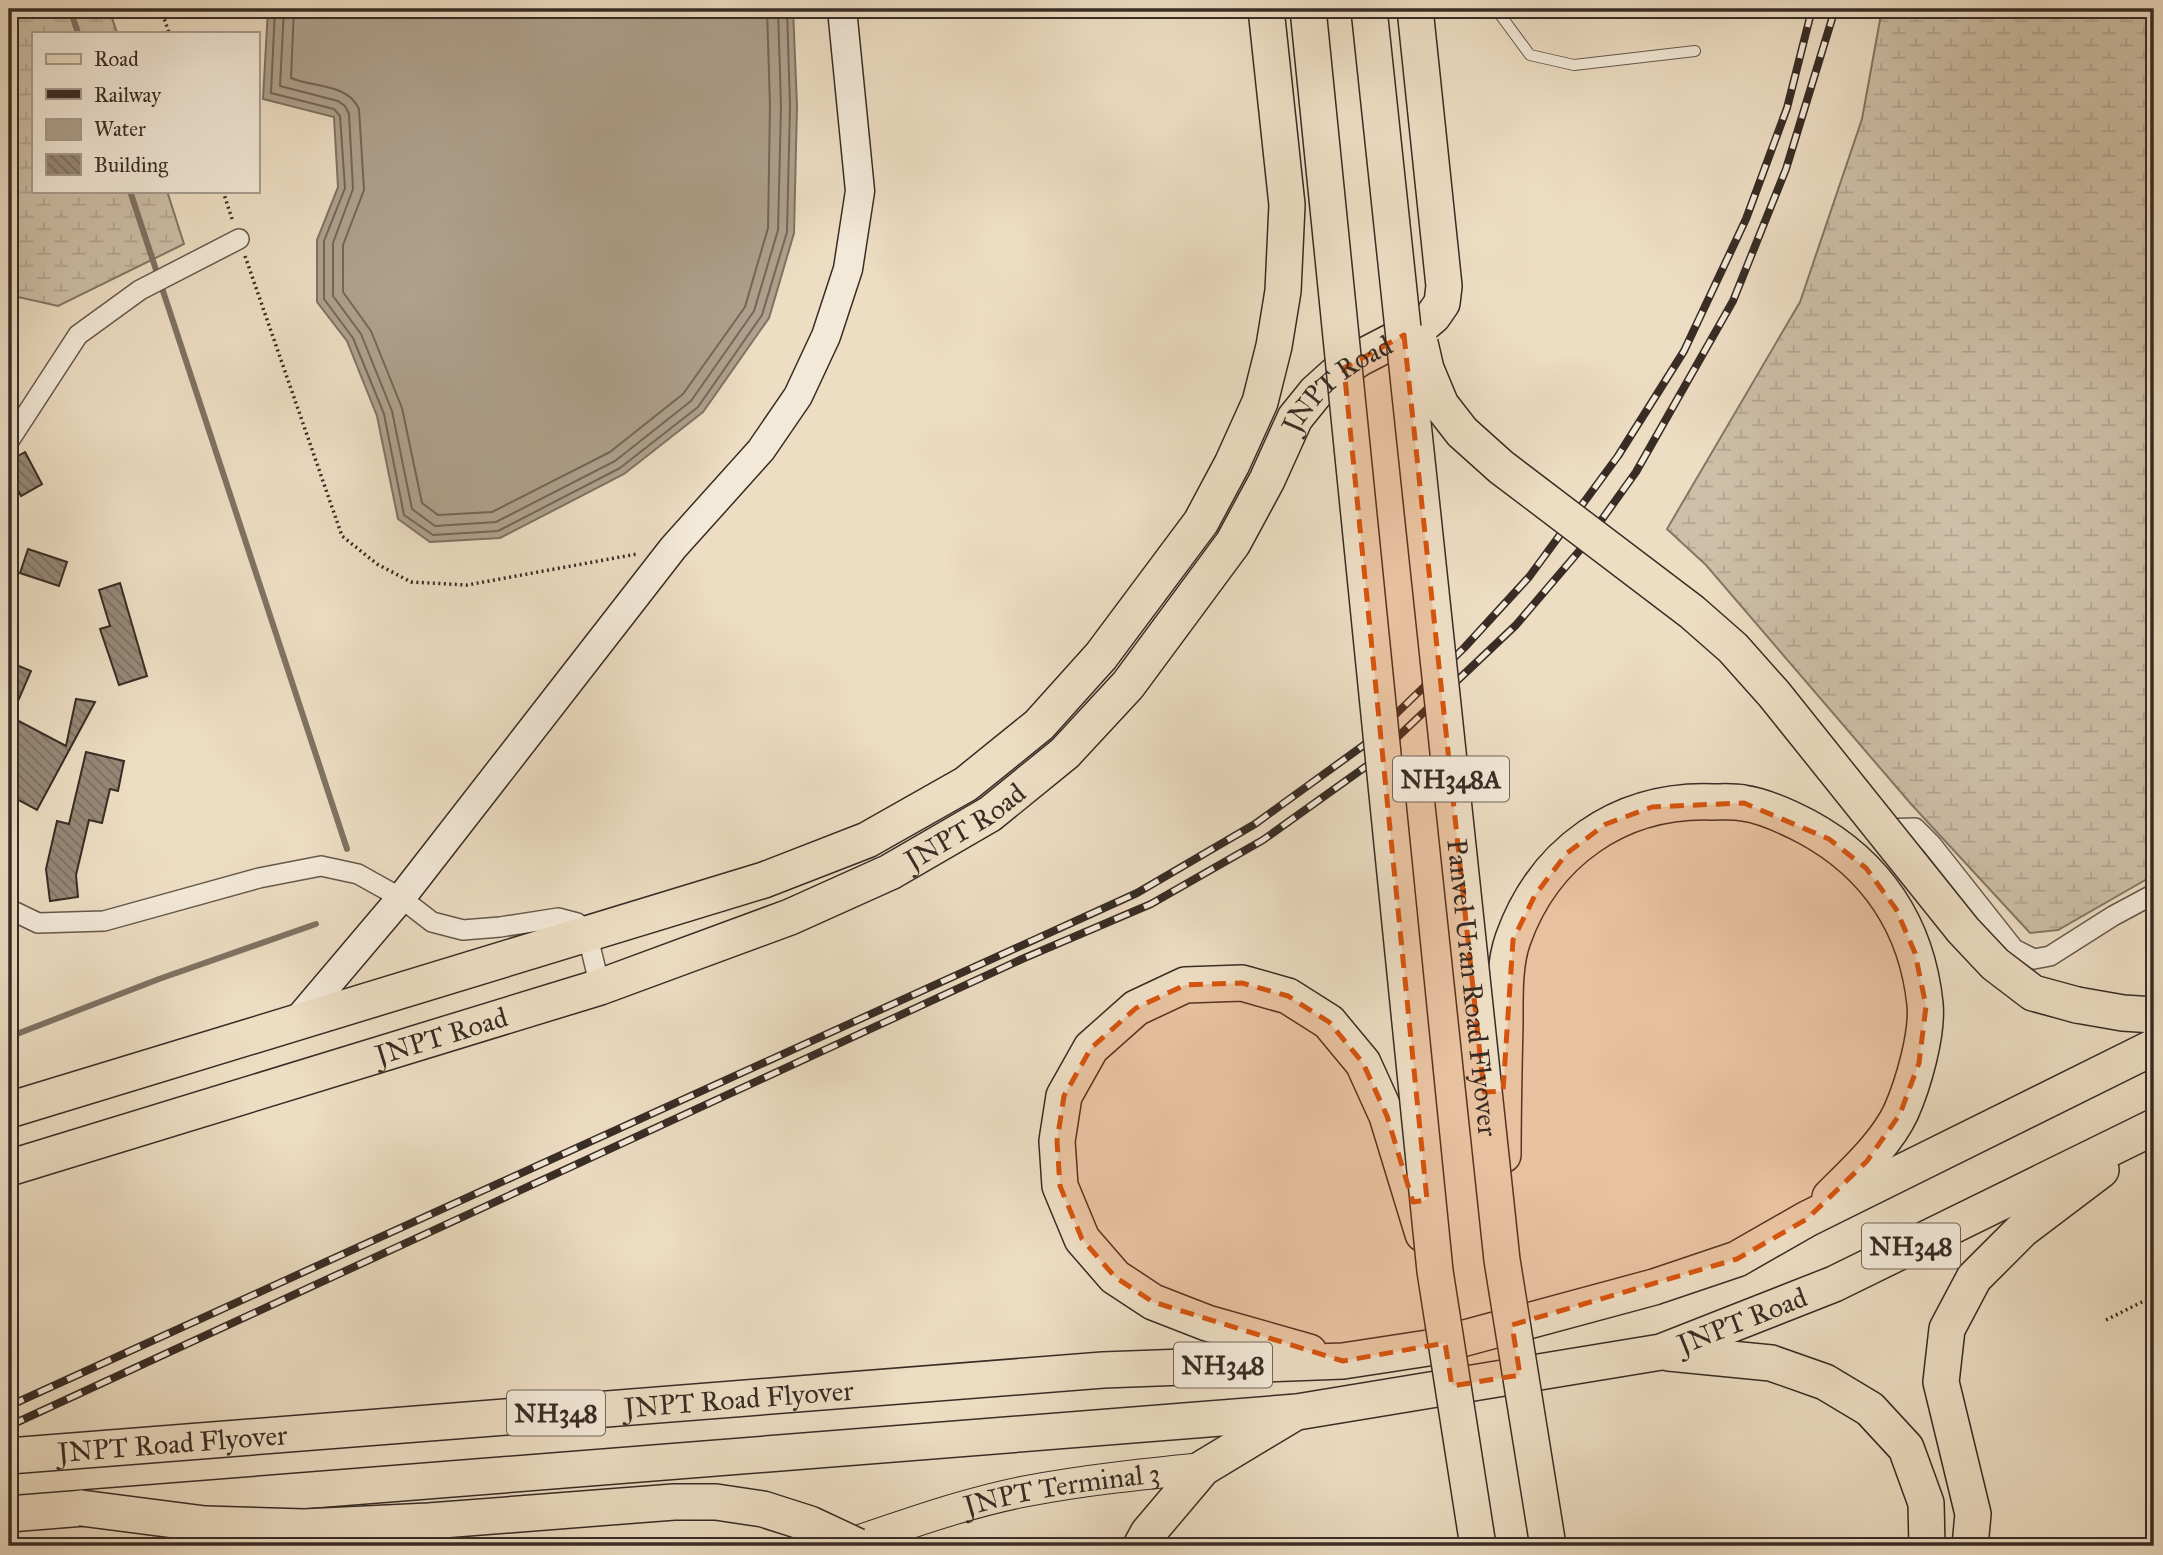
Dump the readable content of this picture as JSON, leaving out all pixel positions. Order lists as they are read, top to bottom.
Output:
{
  "streets": {
    "highway": [
      "JNPT Road",
      "NH348A",
      "Panvel Uran Road Flyover",
      "NH348",
      "JNPT Road Flyover"
    ],
    "main road": ["JNPT Terminal 3"]
  },
  "crossings": [
    ["JNPT Road", "JNPT Road Flyover"]
  ],
  "legend": [
    "Road",
    "Railway",
    "Water",
    "Building"
  ]
}
